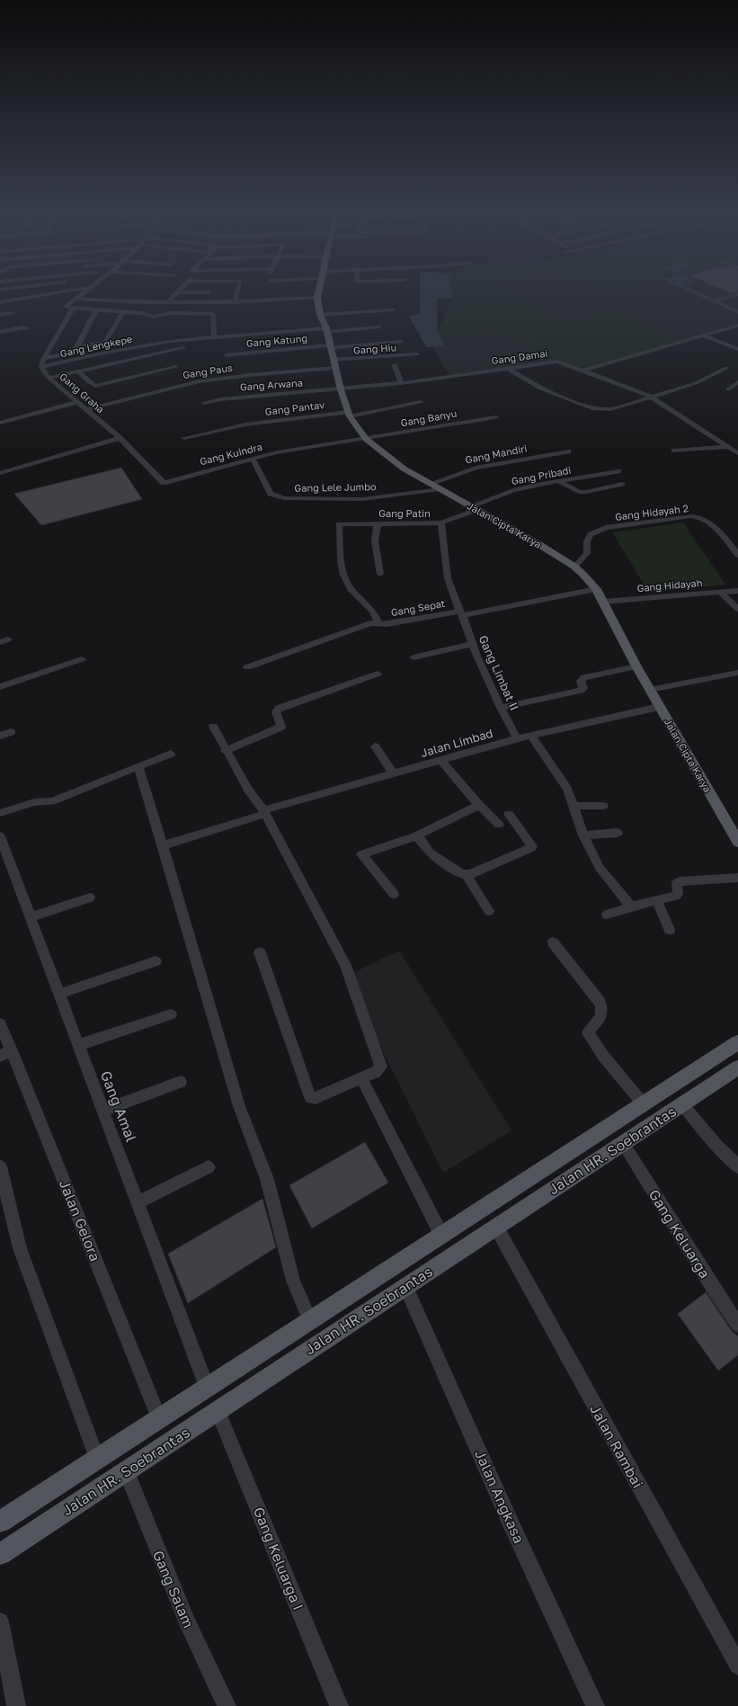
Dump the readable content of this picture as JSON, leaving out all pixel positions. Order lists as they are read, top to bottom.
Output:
{
  "streets": {
    "main road": ["Jalan Cipta Karya", "Jalan HR. Soebrantas"],
    "street": [
      "Gang Katung",
      "Gang Lengkepe",
      "Gang Hiu",
      "Gang Damai",
      "Gang Paus",
      "Gang Arwana",
      "Gang Graha",
      "Gang Pantav",
      "Gang Banyu",
      "Gang Kuindra",
      "Gang Mandiri",
      "Gang Pribadi",
      "Gang Lele Jumbo",
      "Gang Hidayah 2",
      "Gang Patin",
      "Gang Hidayah",
      "Gang Sepat",
      "Gang Limbat II",
      "Jalan Limbad",
      "Gang Amal",
      "Jalan Gelora",
      "Gang Keluarga",
      "Jalan Rambai",
      "Jalan Angkasa",
      "Gang Keluarga I",
      "Gang Salam"
    ]
  },
  "crossings": [
    ["Gang Katung", "Jalan Cipta Karya"],
    ["Gang Lengkepe", "Gang Graha"],
    ["Gang Lengkepe", "Jalan Cipta Karya"],
    ["Gang Hiu", "Jalan Cipta Karya"],
    ["Gang Damai", "Gang Arwana"],
    ["Gang Damai", "Jalan Cipta Karya"],
    ["Gang Paus", "Gang Graha"],
    ["Gang Paus", "Jalan Cipta Karya"],
    ["Gang Arwana", "Jalan Cipta Karya"],
    ["Gang Graha", "Gang Kuindra"],
    ["Gang Pantav", "Jalan Cipta Karya"],
    ["Gang Banyu", "Gang Kuindra"],
    ["Gang Banyu", "Jalan Cipta Karya"],
    ["Gang Kuindra", "Gang Lele Jumbo"],
    ["Gang Kuindra", "Jalan Cipta Karya"],
    ["Gang Mandiri", "Jalan Cipta Karya"],
    ["Gang Pribadi", "Gang Patin"],
    ["Gang Pribadi", "Jalan Cipta Karya"],
    ["Gang Lele Jumbo", "Jalan Cipta Karya"],
    ["Gang Hidayah 2", "Jalan Cipta Karya"],
    ["Gang Patin", "Jalan Cipta Karya"],
    ["Gang Patin", "Gang Sepat"],
    ["Gang Patin", "Gang Limbat II"],
    ["Jalan Cipta Karya", "Gang Hidayah"],
    ["Jalan Cipta Karya", "Gang Sepat"],
    ["Jalan Cipta Karya", "Jalan Limbad"],
    ["Gang Sepat", "Gang Limbat II"],
    ["Gang Limbat II", "Jalan Limbad"],
    ["Gang Amal", "Jalan HR. Soebrantas"],
    ["Jalan HR. Soebrantas", "Jalan Gelora"],
    ["Jalan HR. Soebrantas", "Gang Keluarga"],
    ["Jalan HR. Soebrantas", "Jalan Rambai"],
    ["Jalan HR. Soebrantas", "Jalan Angkasa"],
    ["Jalan HR. Soebrantas", "Gang Keluarga I"],
    ["Jalan HR. Soebrantas", "Gang Salam"]
  ]
}
